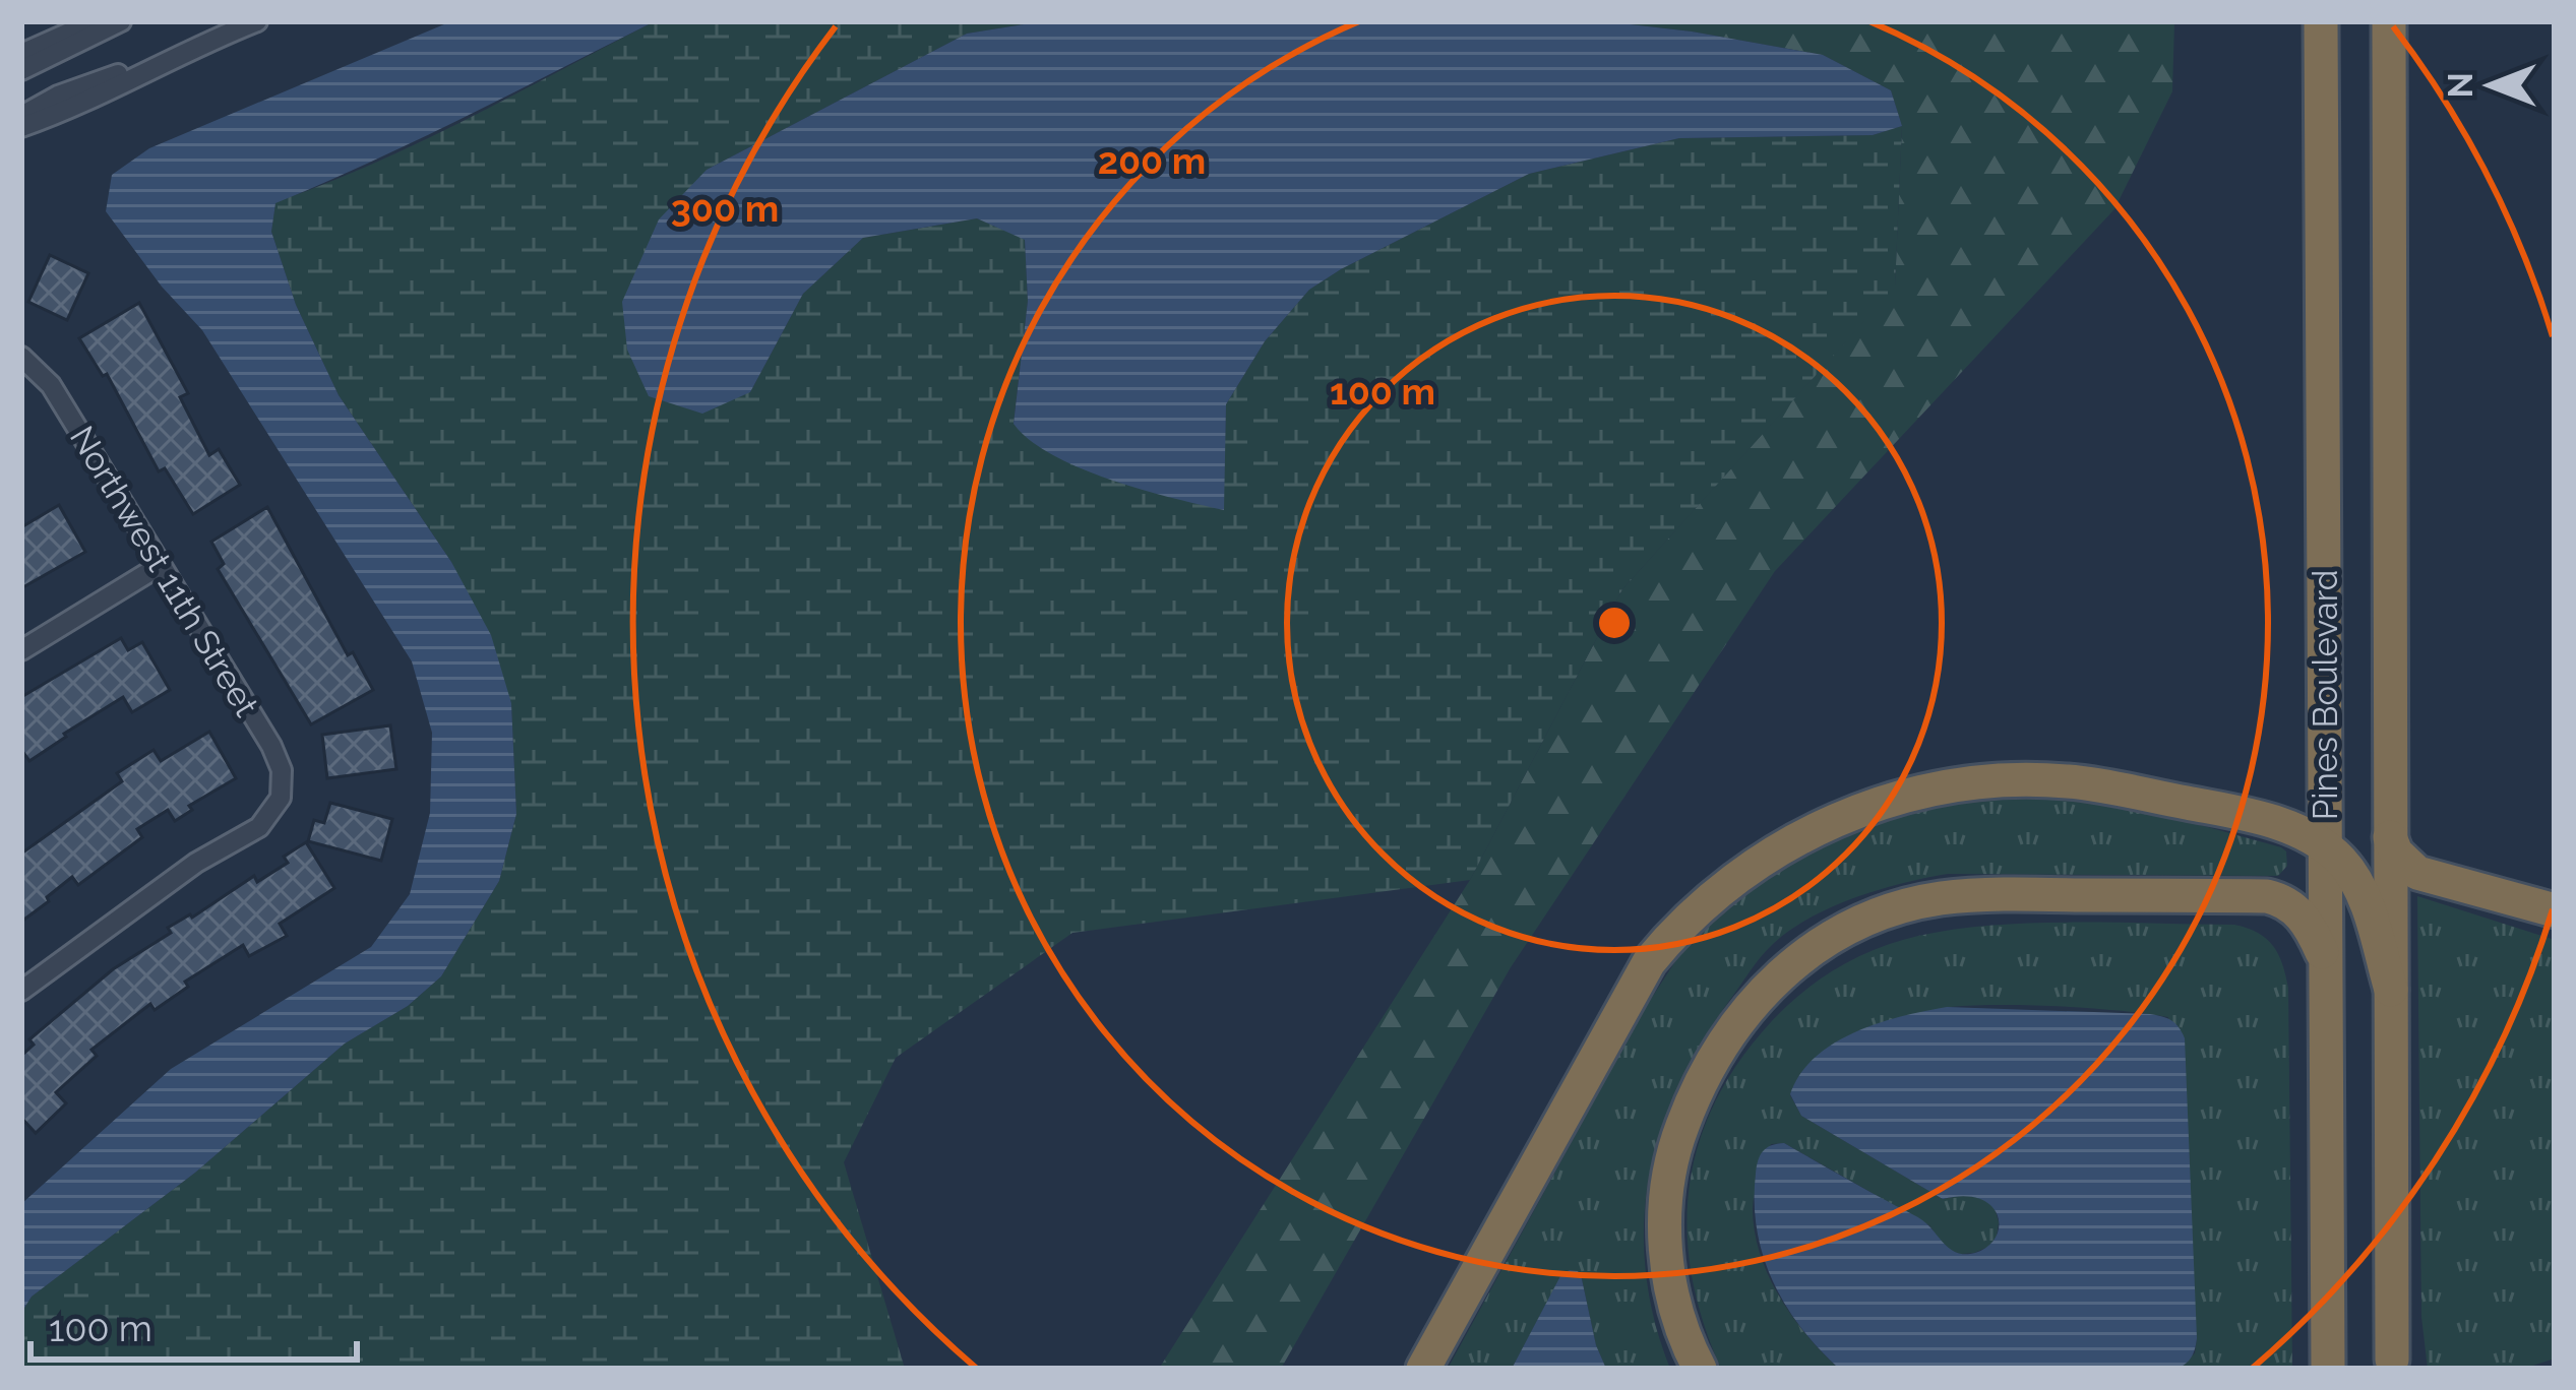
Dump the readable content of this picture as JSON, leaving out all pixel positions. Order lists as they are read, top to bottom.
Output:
{
  "streets": {
    "highway": ["Pines Boulevard"],
    "street": ["Northwest 11th Street"]
  },
  "scale_bar": "100 m",
  "north": "left",
  "rings": ["200 m", "300 m", "100 m"]
}
